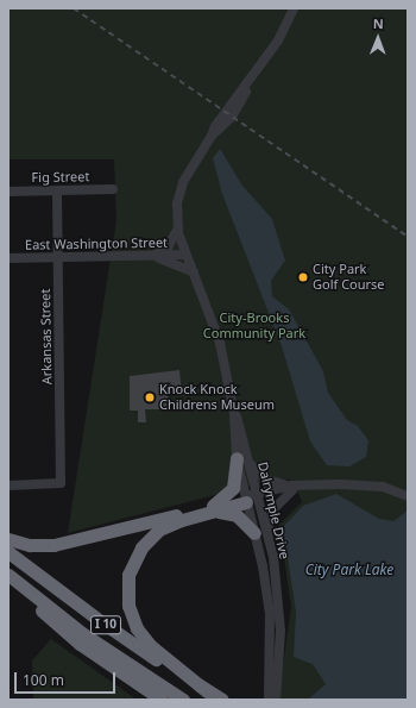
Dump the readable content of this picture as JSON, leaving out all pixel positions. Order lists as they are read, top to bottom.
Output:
{
  "streets": {
    "highway": ["I 10"],
    "street": [
      "Fig Street",
      "East Washington Street",
      "Arkansas Street",
      "Dalrymple Drive"
    ]
  },
  "crossings": [
    ["Fig Street", "Arkansas Street"],
    ["East Washington Street", "Arkansas Street"],
    ["East Washington Street", "Dalrymple Drive"]
  ],
  "water": ["City Park Lake"],
  "parks": ["City-Brooks Community Park"],
  "places": ["City Park Golf Course", "Knock Knock Childrens Museum"],
  "scale_bar": "100 m",
  "north": "top"
}
